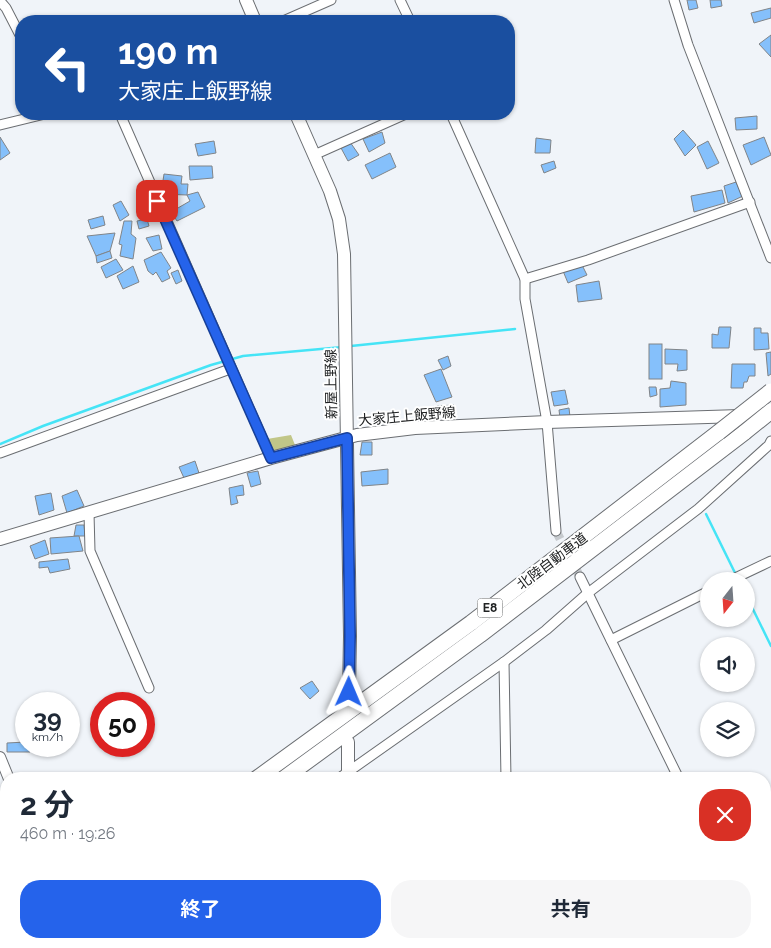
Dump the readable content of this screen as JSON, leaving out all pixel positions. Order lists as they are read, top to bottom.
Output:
{
  "streets": {
    "highway": ["北陸自動車道", "E8"],
    "main road": ["新屋上野線", "大家庄上飯野線"]
  },
  "crossings": [
    ["新屋上野線", "大家庄上飯野線"]
  ],
  "north": "bottom",
  "page": {
    "turn": ["190 m", "大家庄上飯野線"],
    "speed": "39 km/h",
    "limit": "50",
    "heading": ["2 分", "460 m · 19:26"],
    "buttons": ["終了", "共有"]
  }
}
